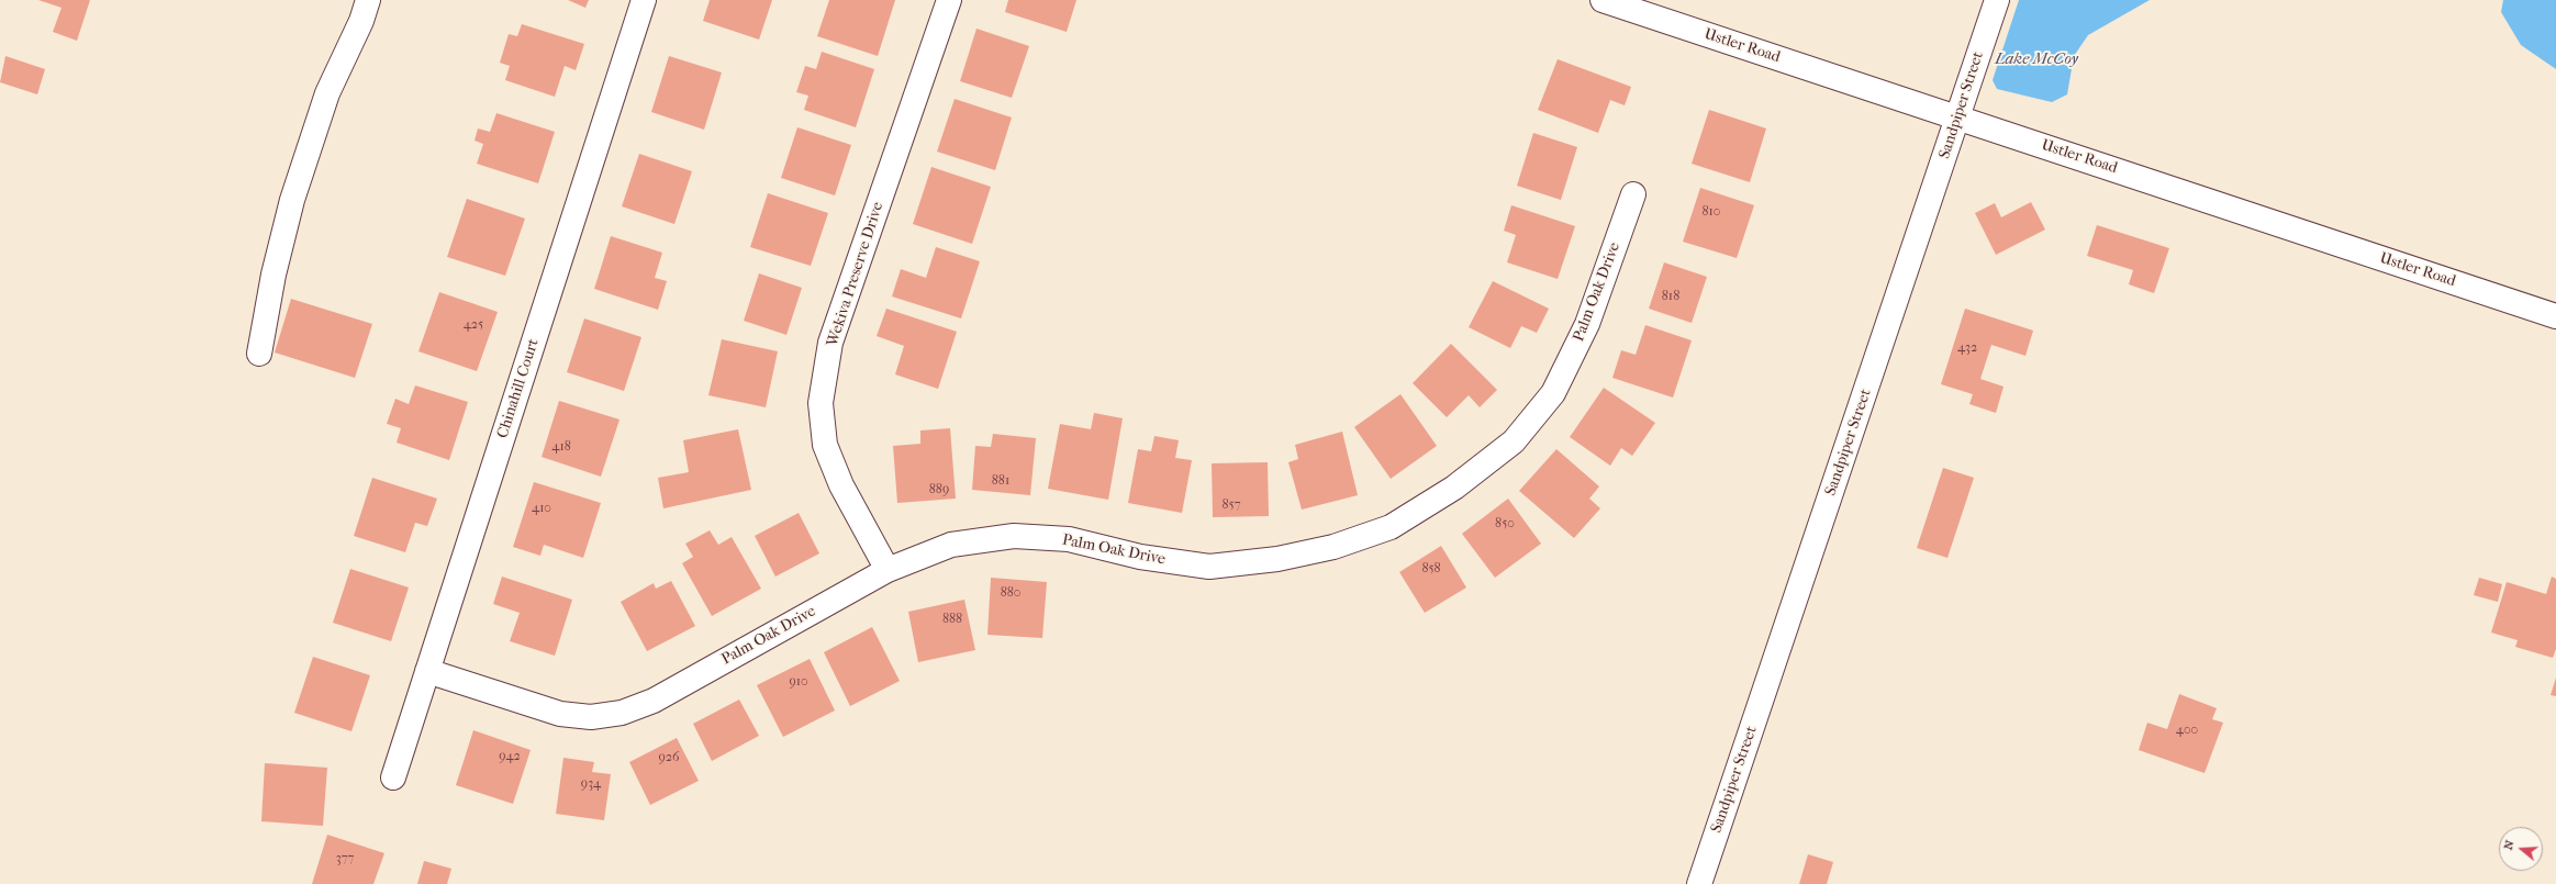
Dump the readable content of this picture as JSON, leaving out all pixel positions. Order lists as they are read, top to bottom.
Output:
{
  "streets": {
    "street": [
      "Ustler Road",
      "Sandpiper Street",
      "Wekiva Preserve Drive",
      "Palm Oak Drive",
      "Chinahill Court"
    ]
  },
  "crossings": [
    ["Ustler Road", "Sandpiper Street"],
    ["Wekiva Preserve Drive", "Palm Oak Drive"],
    ["Palm Oak Drive", "Chinahill Court"]
  ],
  "water": ["Lake McCoy"],
  "house_numbers": [
    "810",
    "818",
    "425",
    "432",
    "418",
    "881",
    "889",
    "857",
    "410",
    "850",
    "858",
    "880",
    "888",
    "910",
    "400",
    "942",
    "926",
    "934",
    "377"
  ],
  "north": "left"
}
